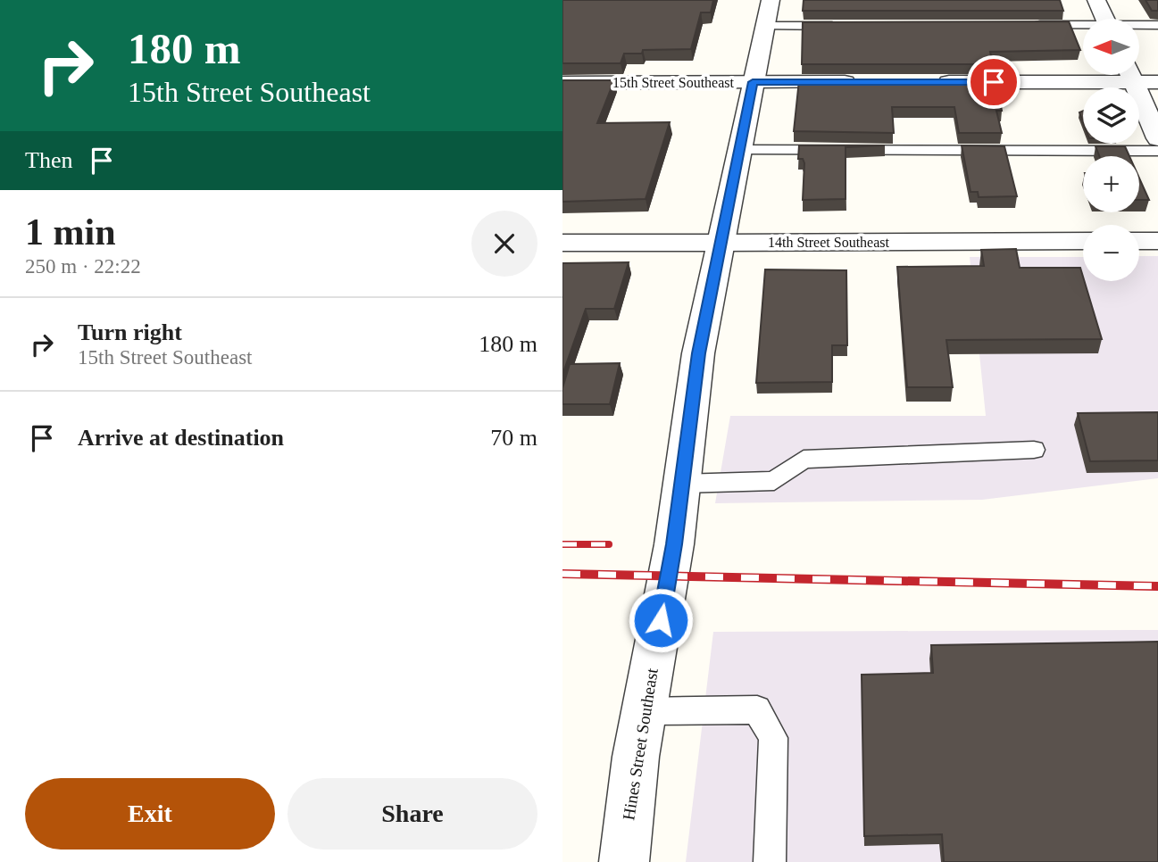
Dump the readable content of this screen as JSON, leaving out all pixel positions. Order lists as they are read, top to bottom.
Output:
{
  "streets": {
    "street": ["15th Street Southeast", "14th Street Southeast", "Hines Street Southeast"]
  },
  "crossings": [
    ["15th Street Southeast", "Hines Street Southeast"],
    ["14th Street Southeast", "Hines Street Southeast"]
  ],
  "north": "left",
  "page": {
    "turn": ["180 m", "15th Street Southeast"],
    "map_buttons": ["+", "−"],
    "then": "Then",
    "heading": ["1 min", "250 m · 22:22"],
    "list": [
      {
        "name": "Turn right",
        "note": "15th Street Southeast",
        "value": "180 m"
      },
      {
        "name": "Arrive at destination",
        "value": "70 m"
      }
    ],
    "buttons": ["Exit", "Share"]
  }
}
